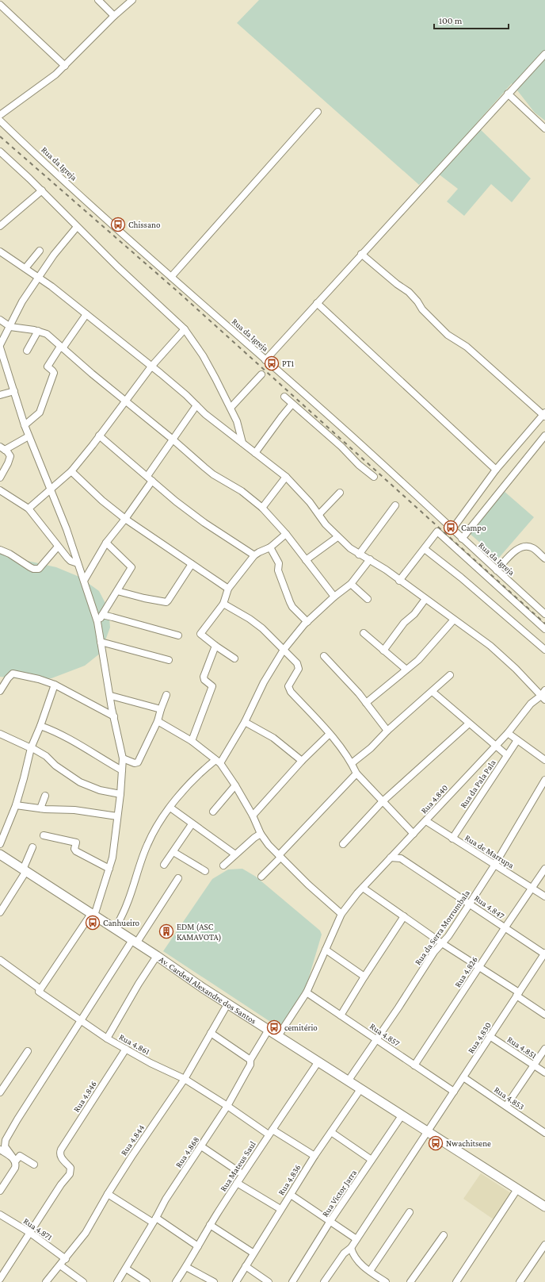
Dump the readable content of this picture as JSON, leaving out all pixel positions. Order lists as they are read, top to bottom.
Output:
{
  "streets": {
    "street": [
      "Rua da Igreja",
      "Rua da Pala Pala",
      "Rua 4.840",
      "Rua de Marrupa",
      "Rua 4.847",
      "Rua da Serra Morrumbala",
      "Rua 4.826",
      "Av. Cardeal Alexandre dos Santos",
      "Rua 4.857",
      "Rua 4.830",
      "Rua 4.861",
      "Rua 4.851",
      "Rua 4.846",
      "Rua 4.853",
      "Rua 4.844",
      "Rua 4.868",
      "Rua Mateus Saul",
      "Rua 4.836",
      "Rua Victor Jarra",
      "Rua 4.871"
    ]
  },
  "crossings": [
    ["Rua da Pala Pala", "Rua de Marrupa"],
    ["Rua 4.840", "Rua de Marrupa"],
    ["Rua 4.840", "Rua 4.847"],
    ["Rua 4.840", "Av. Cardeal Alexandre dos Santos"],
    ["Rua 4.840", "Rua 4.857"],
    ["Rua de Marrupa", "Rua da Serra Morrumbala"],
    ["Rua de Marrupa", "Rua 4.826"],
    ["Rua 4.847", "Rua da Serra Morrumbala"],
    ["Rua 4.847", "Rua 4.826"],
    ["Rua 4.847", "Rua 4.830"],
    ["Rua da Serra Morrumbala", "Av. Cardeal Alexandre dos Santos"],
    ["Rua da Serra Morrumbala", "Rua 4.857"],
    ["Rua 4.826", "Rua 4.857"],
    ["Av. Cardeal Alexandre dos Santos", "Rua 4.830"],
    ["Av. Cardeal Alexandre dos Santos", "Rua 4.844"],
    ["Av. Cardeal Alexandre dos Santos", "Rua 4.868"],
    ["Av. Cardeal Alexandre dos Santos", "Rua Mateus Saul"],
    ["Av. Cardeal Alexandre dos Santos", "Rua 4.836"],
    ["Av. Cardeal Alexandre dos Santos", "Rua Victor Jarra"],
    ["Rua 4.857", "Rua 4.830"],
    ["Rua 4.830", "Rua 4.851"],
    ["Rua 4.830", "Rua 4.853"],
    ["Rua 4.861", "Rua 4.846"],
    ["Rua 4.861", "Rua 4.844"],
    ["Rua 4.861", "Rua 4.868"],
    ["Rua 4.861", "Rua Mateus Saul"],
    ["Rua 4.861", "Rua 4.836"],
    ["Rua 4.846", "Rua 4.871"],
    ["Rua 4.844", "Rua 4.871"]
  ],
  "places": {
    "bus stop": [
      "Chissano",
      "PT1",
      "Campo",
      "Canhueiro",
      "cemitério",
      "Nwachitsene"
    ],
    "building": ["EDM (ASC KAMAVOTA)"]
  },
  "scale_bar": "100 m"
}
